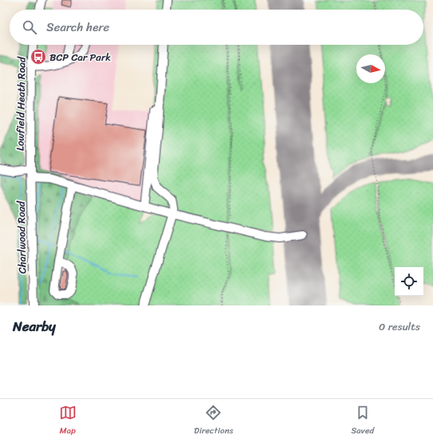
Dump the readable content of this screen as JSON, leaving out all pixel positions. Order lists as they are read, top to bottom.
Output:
{
  "streets": {
    "street": ["Lowfield Heath Road", "Charlwood Road"]
  },
  "crossings": [
    ["Lowfield Heath Road", "Charlwood Road"]
  ],
  "places": {
    "bus stop": ["BCP Car Park"]
  },
  "north": "right",
  "page": {
    "search": "Search here",
    "heading": ["Nearby", "0 results"],
    "nav": ["Map", "Directions", "Saved"]
  }
}
